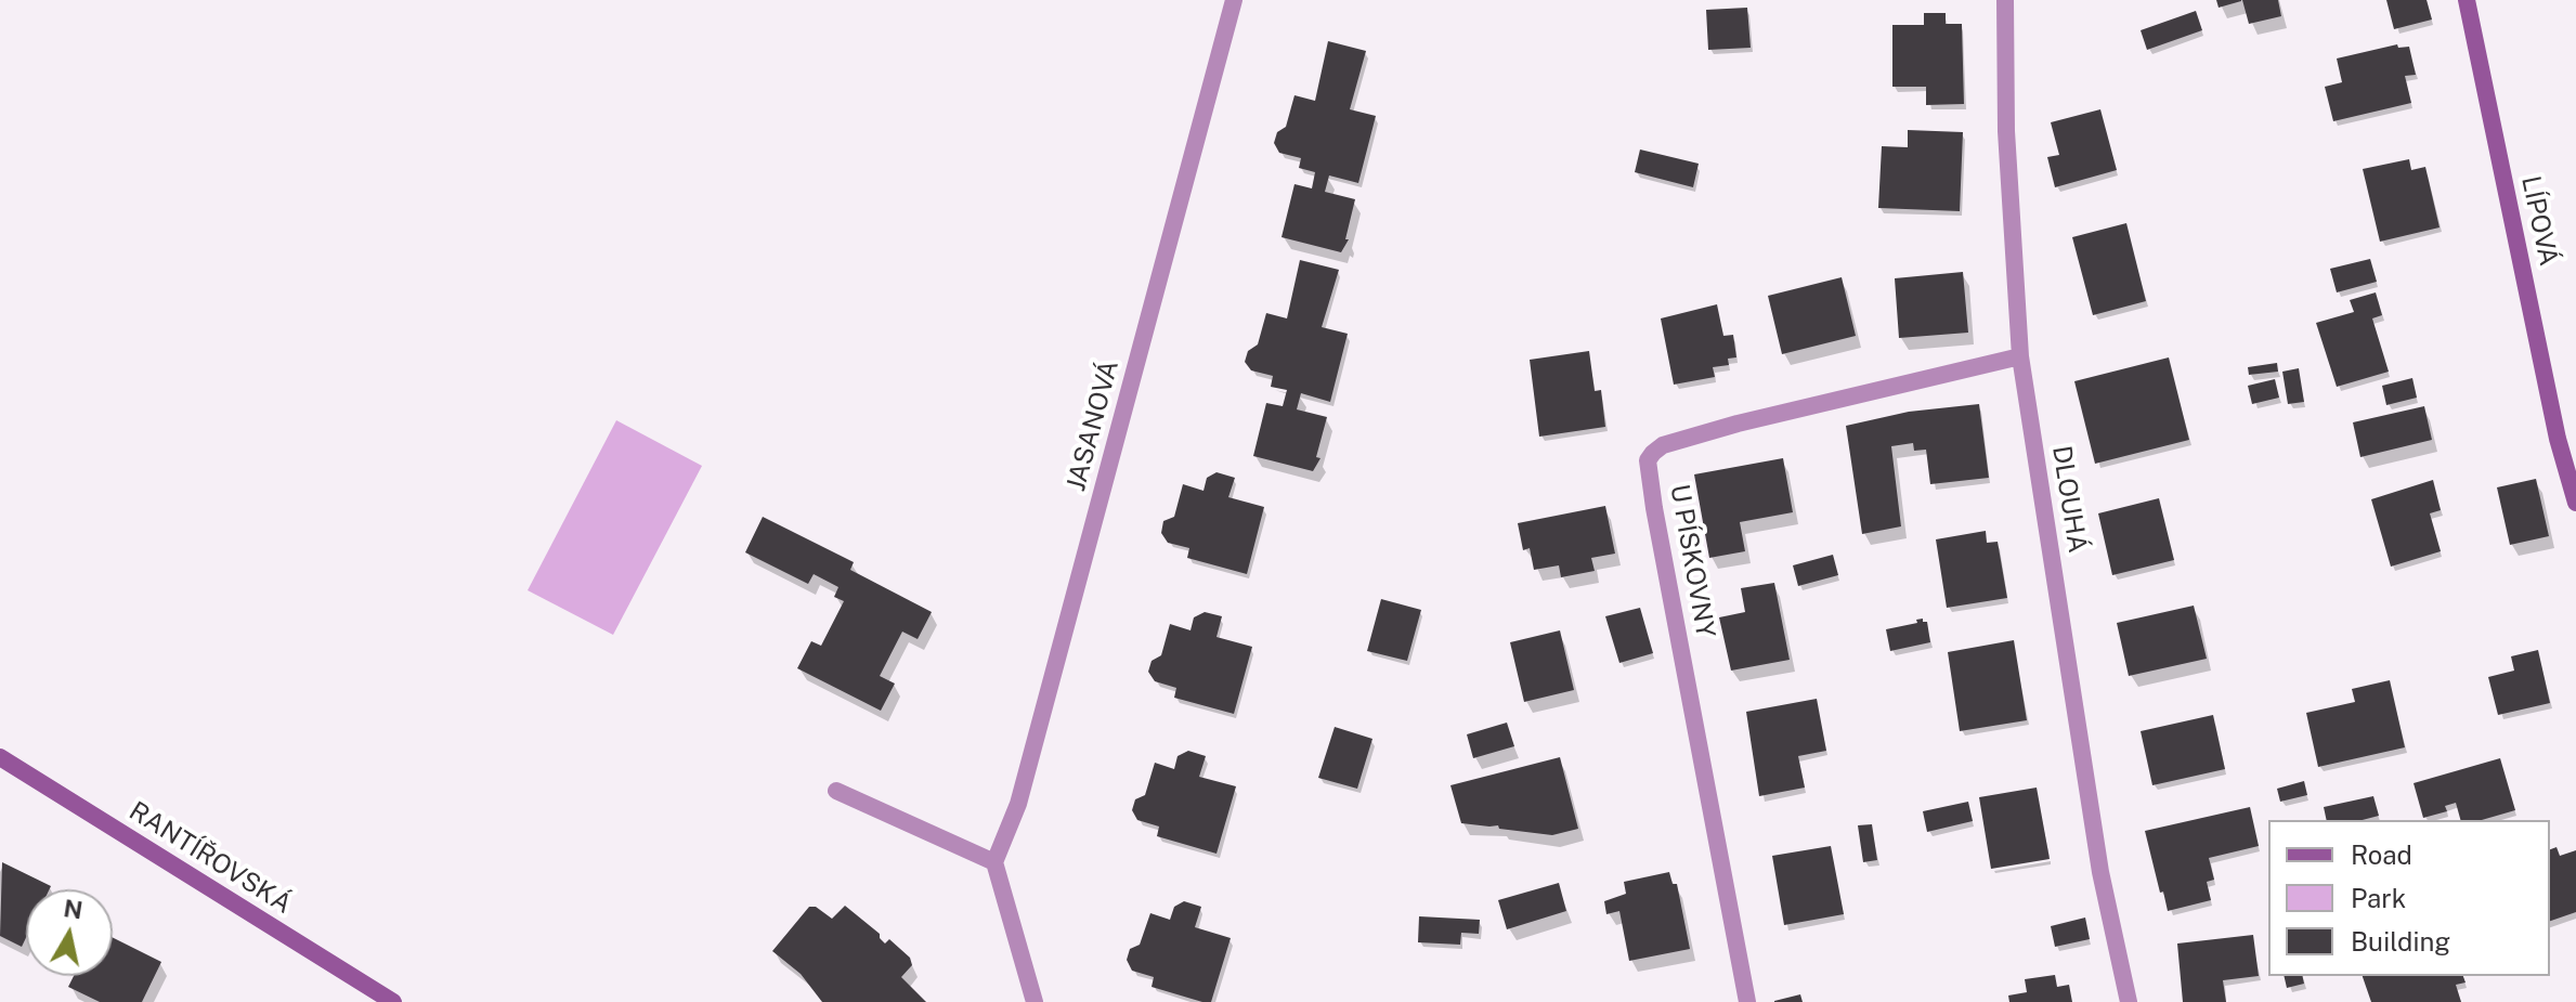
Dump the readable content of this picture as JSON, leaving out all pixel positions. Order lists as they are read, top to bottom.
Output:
{
  "streets": {
    "street": [
      "LÍPOVÁ",
      "JASANOVÁ",
      "DLOUHÁ",
      "U PÍSKOVNY",
      "RANTÍŘOVSKÁ"
    ]
  },
  "crossings": [
    ["DLOUHÁ", "U PÍSKOVNY"]
  ],
  "legend": ["Road", "Park", "Building"],
  "north": "top"
}
